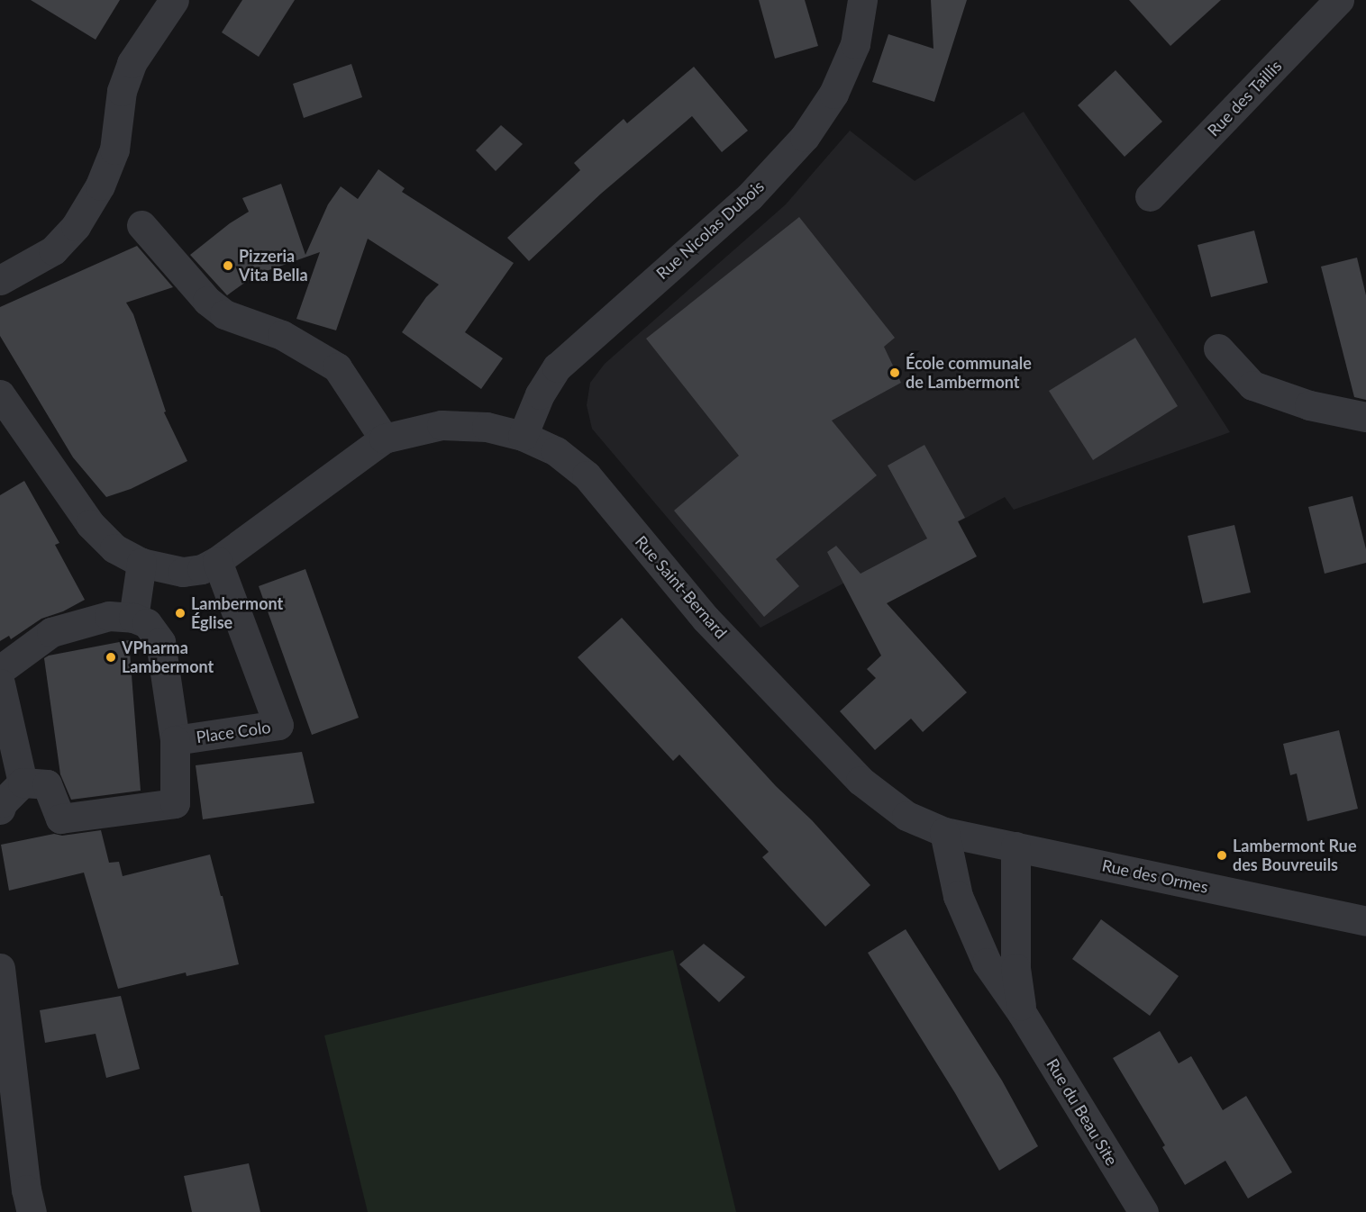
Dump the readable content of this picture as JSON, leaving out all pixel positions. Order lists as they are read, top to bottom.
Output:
{
  "streets": {
    "street": [
      "Rue des Taillis",
      "Rue Nicolas Dubois",
      "Rue Saint-Bernard",
      "Place Colo",
      "Rue des Ormes",
      "Rue du Beau Site"
    ]
  },
  "crossings": [
    ["Rue Nicolas Dubois", "Rue Saint-Bernard"],
    ["Rue Saint-Bernard", "Place Colo"],
    ["Rue Saint-Bernard", "Rue des Ormes"],
    ["Rue Saint-Bernard", "Rue du Beau Site"],
    ["Rue des Ormes", "Rue du Beau Site"]
  ],
  "places": [
    "Pizzeria Vita Bella",
    "École communale de Lambermont",
    "Lambermont Église",
    "VPharma Lambermont",
    "Lambermont Rue des Bouvreuils"
  ]
}
